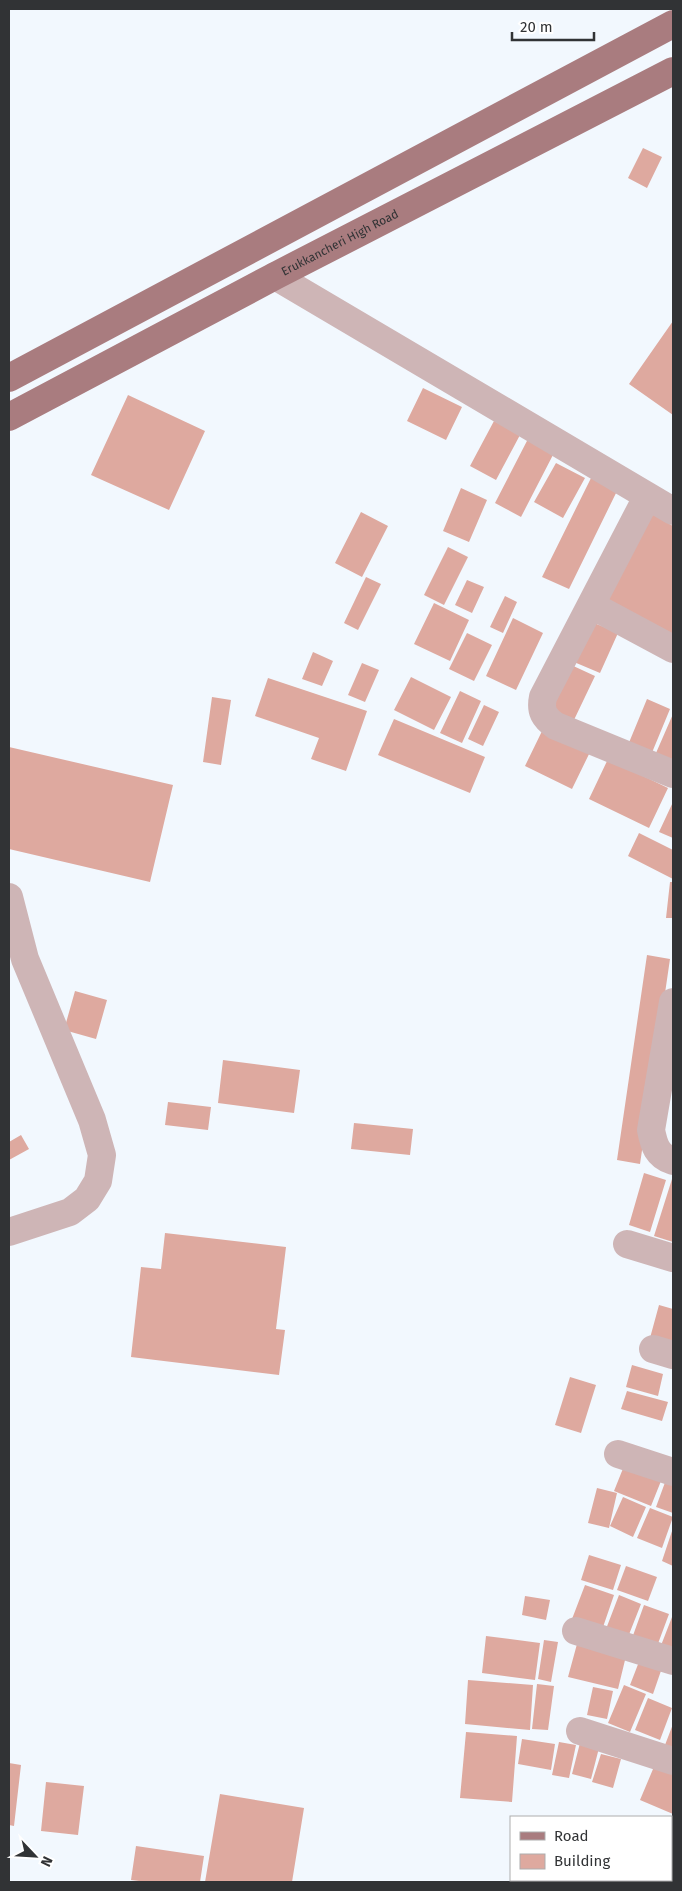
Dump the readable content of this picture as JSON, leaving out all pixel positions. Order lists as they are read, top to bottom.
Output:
{
  "streets": {
    "main road": ["Erukkancheri High Road"]
  },
  "legend": ["Road", "Building"],
  "scale_bar": "20 m",
  "north": "bottom right"
}
